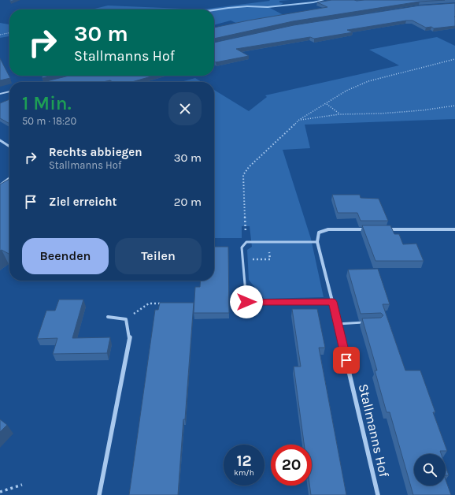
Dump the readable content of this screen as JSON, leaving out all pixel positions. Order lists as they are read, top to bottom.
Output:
{
  "streets": {
    "street": ["Stallmanns Hof"]
  },
  "page": {
    "turn": ["30 m", "Stallmanns Hof"],
    "heading": ["1 Min.", "50 m · 18:20"],
    "list": [
      {
        "name": "Rechts abbiegen",
        "note": "Stallmanns Hof",
        "value": "30 m"
      },
      {
        "name": "Ziel erreicht",
        "value": "20 m"
      }
    ],
    "buttons": ["Beenden", "Teilen"],
    "speed": "12 km/h",
    "limit": "20"
  }
}
